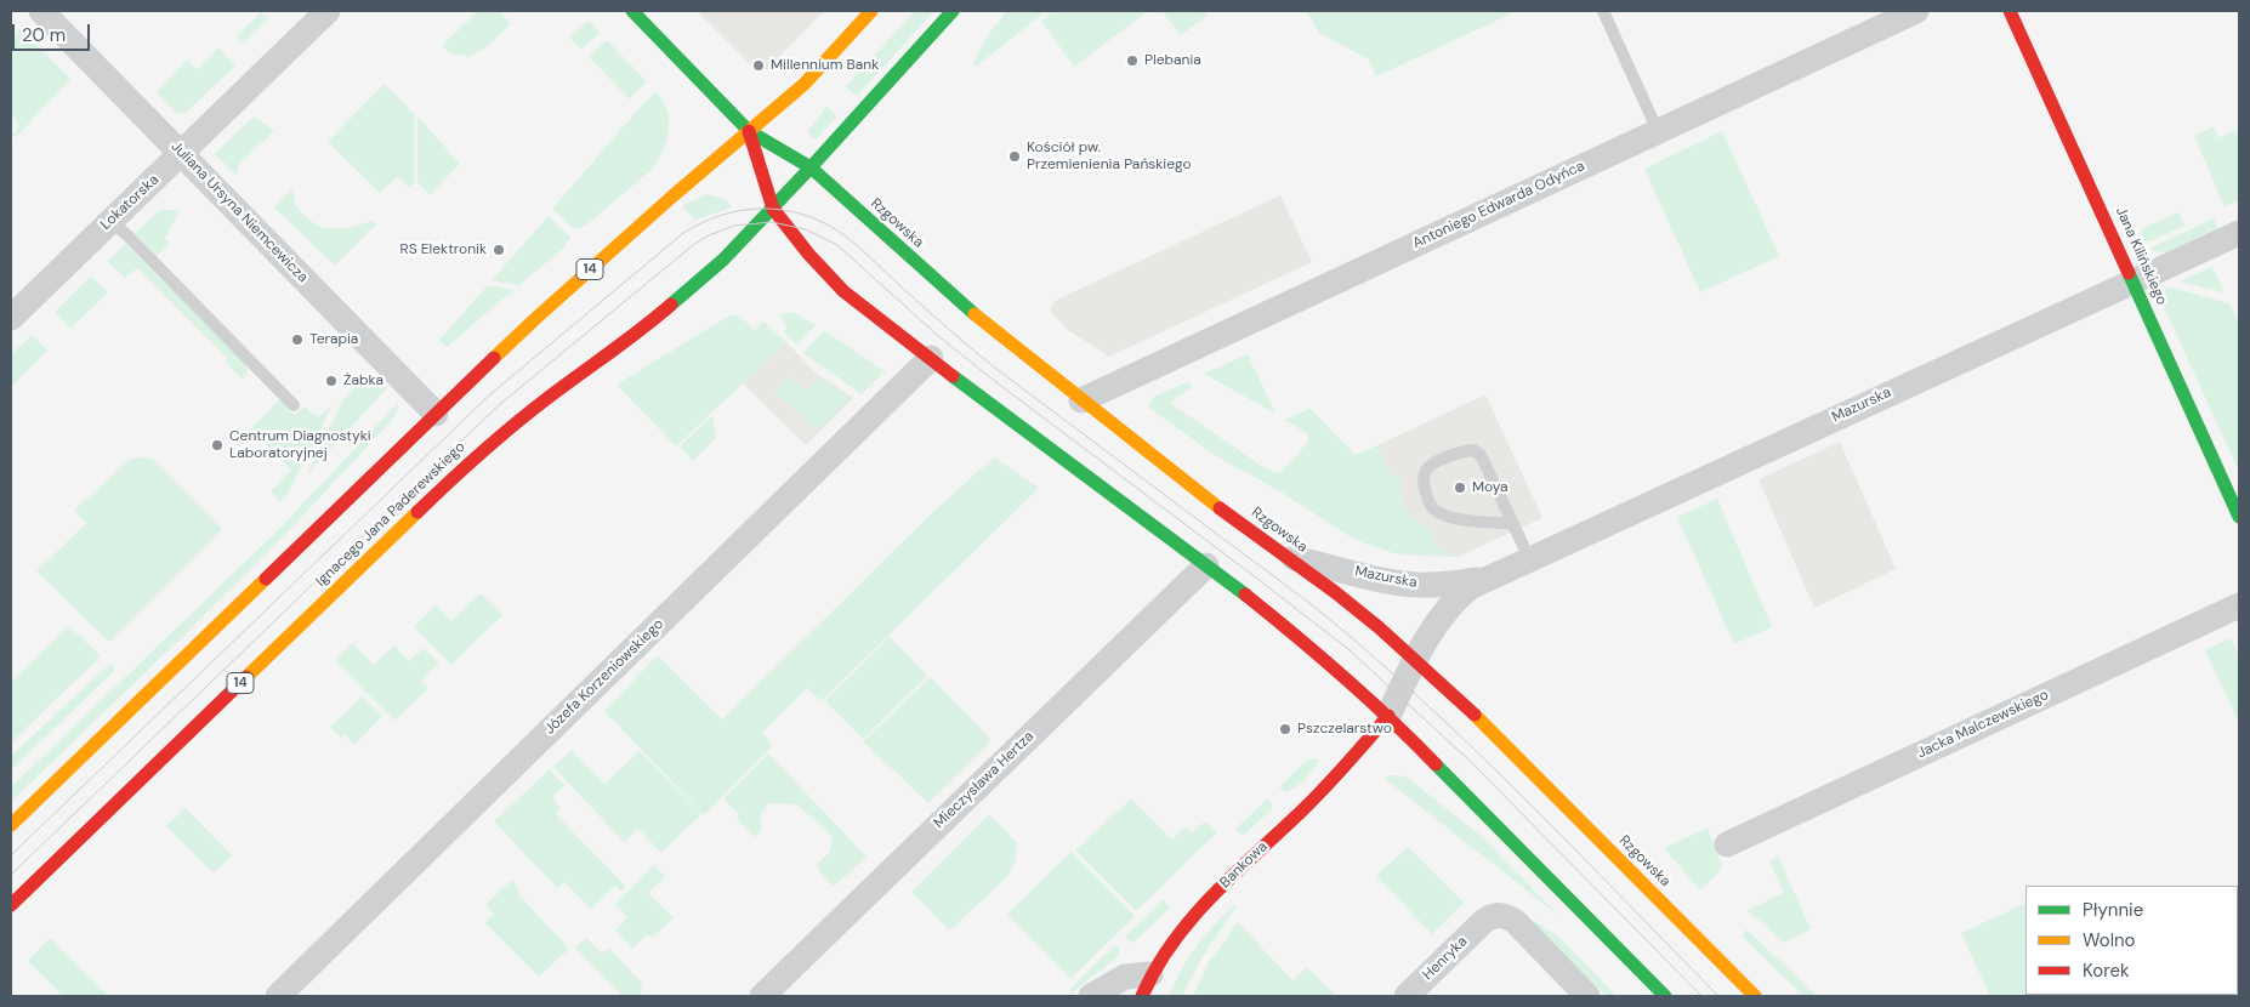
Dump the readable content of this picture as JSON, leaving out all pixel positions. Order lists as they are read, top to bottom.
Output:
{
  "streets": {
    "main road": [
      "Rzgowska",
      "Jana Kilińskiego",
      "14",
      "Ignacego Jana Paderewskiego",
      "Bankowa"
    ],
    "street": [
      "Lokatorska",
      "Antoniego Edwarda Odyńca",
      "Juliana Ursyna Niemcewicza",
      "Mazurska",
      "Józefa Korzeniowskiego",
      "Jacka Malczewskiego",
      "Mieczysława Hertza",
      "Henryka"
    ]
  },
  "crossings": [
    ["Lokatorska", "Juliana Ursyna Niemcewicza"],
    ["Antoniego Edwarda Odyńca", "Rzgowska"],
    ["Juliana Ursyna Niemcewicza", "14"],
    ["Rzgowska", "14"],
    ["Rzgowska", "Mazurska"],
    ["Rzgowska", "Ignacego Jana Paderewskiego"],
    ["Rzgowska", "Józefa Korzeniowskiego"],
    ["Rzgowska", "Mieczysława Hertza"],
    ["Rzgowska", "Bankowa"],
    ["Jana Kilińskiego", "Mazurska"],
    ["14", "Ignacego Jana Paderewskiego"],
    ["Mazurska", "Bankowa"]
  ],
  "places": [
    "Plebania",
    "Millennium Bank",
    "Kościół pw. Przemienienia Pańskiego",
    "RS Elektronik",
    "Terapia",
    "Żabka",
    "Centrum Diagnostyki Laboratoryjnej",
    "Moya",
    "Pszczelarstwo"
  ],
  "legend": ["Płynnie", "Wolno", "Korek"],
  "scale_bar": "20 m"
}
